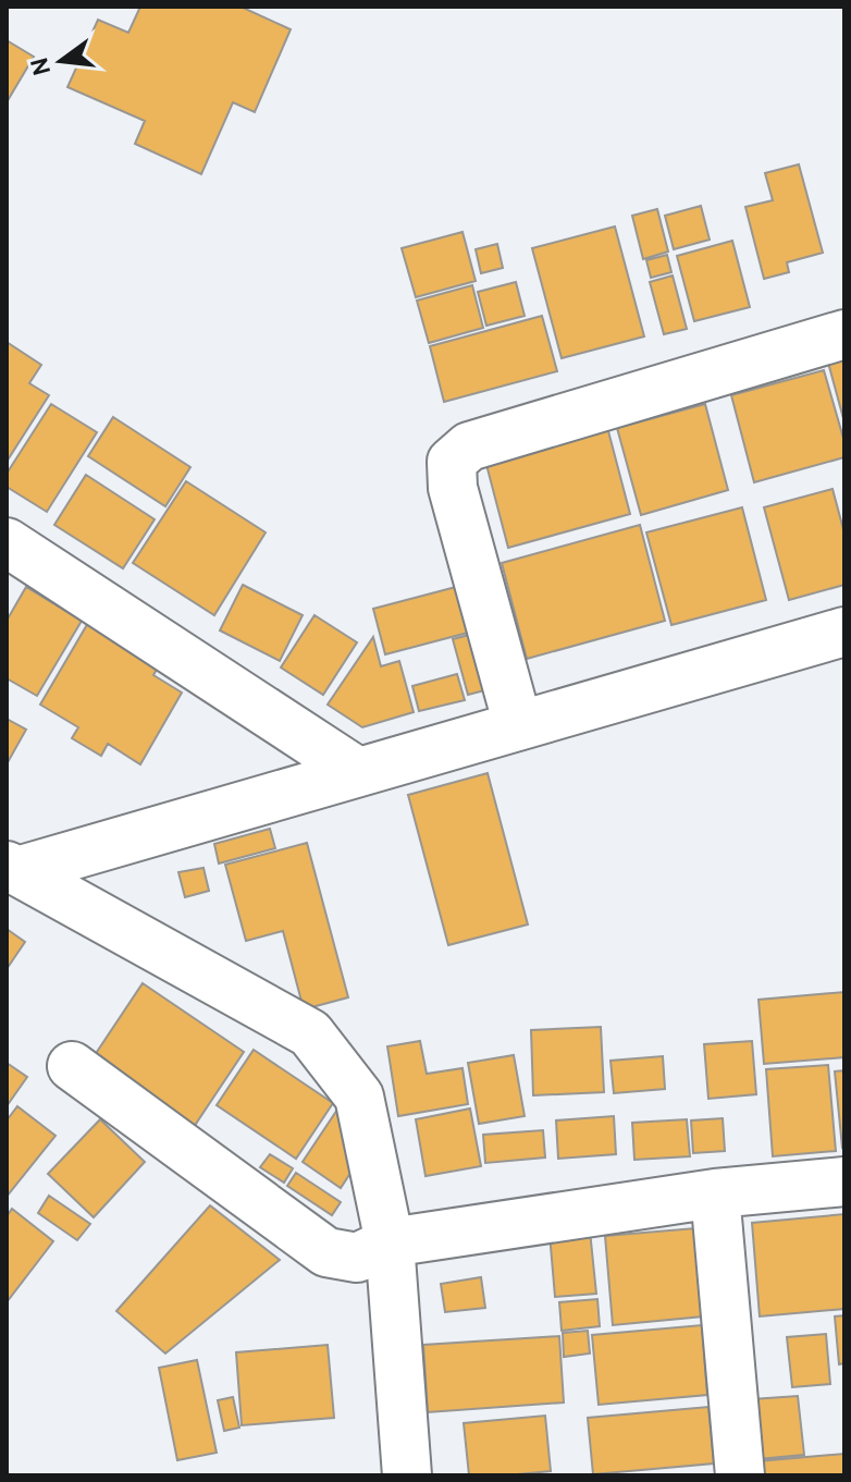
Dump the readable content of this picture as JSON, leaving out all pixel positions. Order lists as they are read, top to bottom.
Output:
{
  "north": "left"
}
